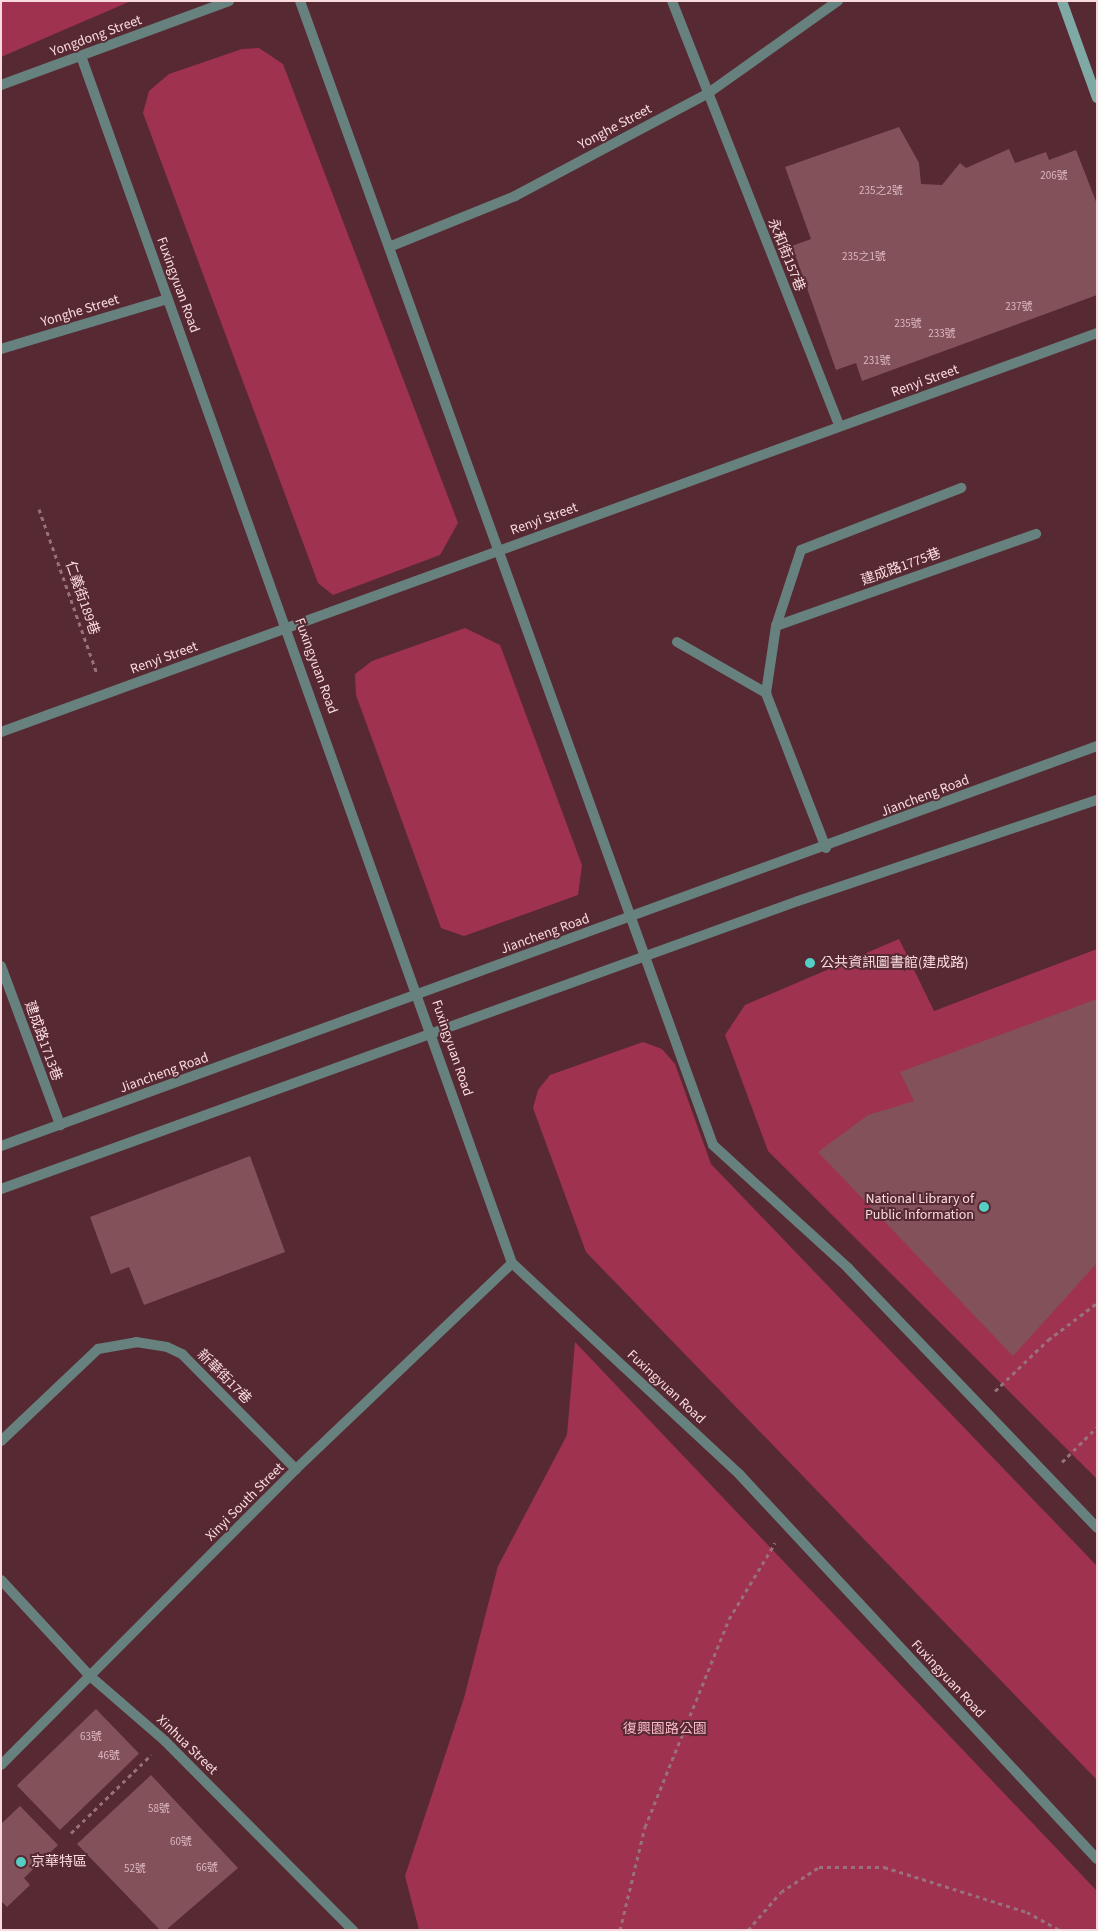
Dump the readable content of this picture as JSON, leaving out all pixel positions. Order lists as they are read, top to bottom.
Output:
{
  "streets": {
    "street": [
      "Yongdong Street",
      "Yonghe Street",
      "永和街157巷",
      "Fuxingyuan Road",
      "Renyi Street",
      "建成路1775巷",
      "Jiancheng Road",
      "建成路1713巷",
      "新華街17巷",
      "Xinyi South Street",
      "Xinhua Street"
    ],
    "path": ["仁義街189巷"]
  },
  "crossings": [
    ["Yongdong Street", "Fuxingyuan Road"],
    ["Yonghe Street", "永和街157巷"],
    ["Yonghe Street", "Fuxingyuan Road"],
    ["永和街157巷", "Renyi Street"],
    ["Fuxingyuan Road", "Renyi Street"],
    ["Fuxingyuan Road", "Jiancheng Road"],
    ["Fuxingyuan Road", "Xinyi South Street"],
    ["Renyi Street", "仁義街189巷"],
    ["Jiancheng Road", "建成路1713巷"],
    ["新華街17巷", "Xinyi South Street"],
    ["Xinyi South Street", "Xinhua Street"]
  ],
  "parks": ["復興園路公園"],
  "places": ["公共資訊圖書館(建成路)", "National Library of Public Information", "京華特區"],
  "house_numbers": [
    "206號",
    "235之2號",
    "235之1號",
    "237號",
    "235號",
    "233號",
    "231號",
    "63號",
    "46號",
    "58號",
    "60號",
    "66號",
    "52號"
  ]
}
